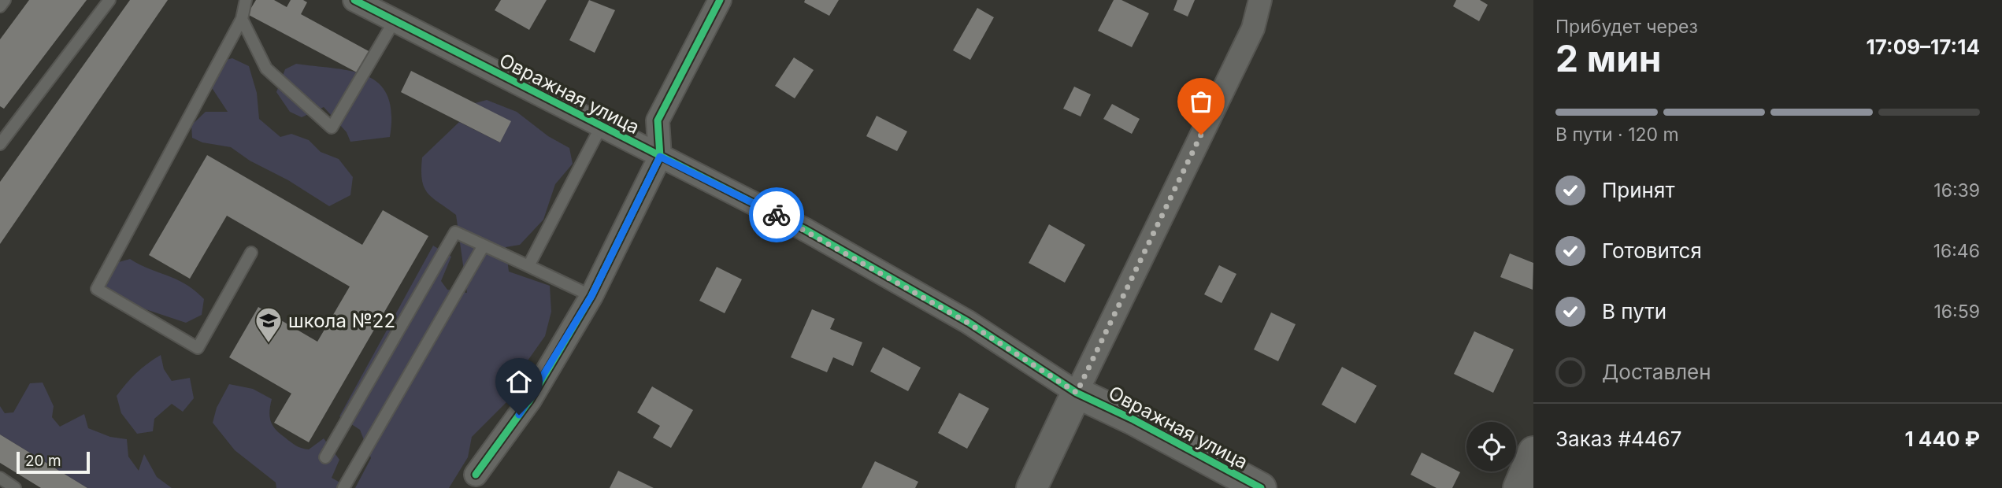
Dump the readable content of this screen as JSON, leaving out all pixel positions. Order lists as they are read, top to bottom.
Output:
{
  "streets": {
    "street": ["Овражная улица"]
  },
  "places": {
    "school or university": ["школа №22"]
  },
  "scale_bar": "20 m",
  "page": {
    "heading": ["2 мин", "Прибудет через", "17:09–17:14"],
    "panel": ["Заказ #4467", "1 440 ₽"],
    "bar": "В пути · 120 m",
    "list": [
      ["Принят", "16:39"],
      ["Готовится", "16:46"],
      ["В пути", "16:59"],
      "Доставлен"
    ],
    "scale": "20 m"
  }
}
